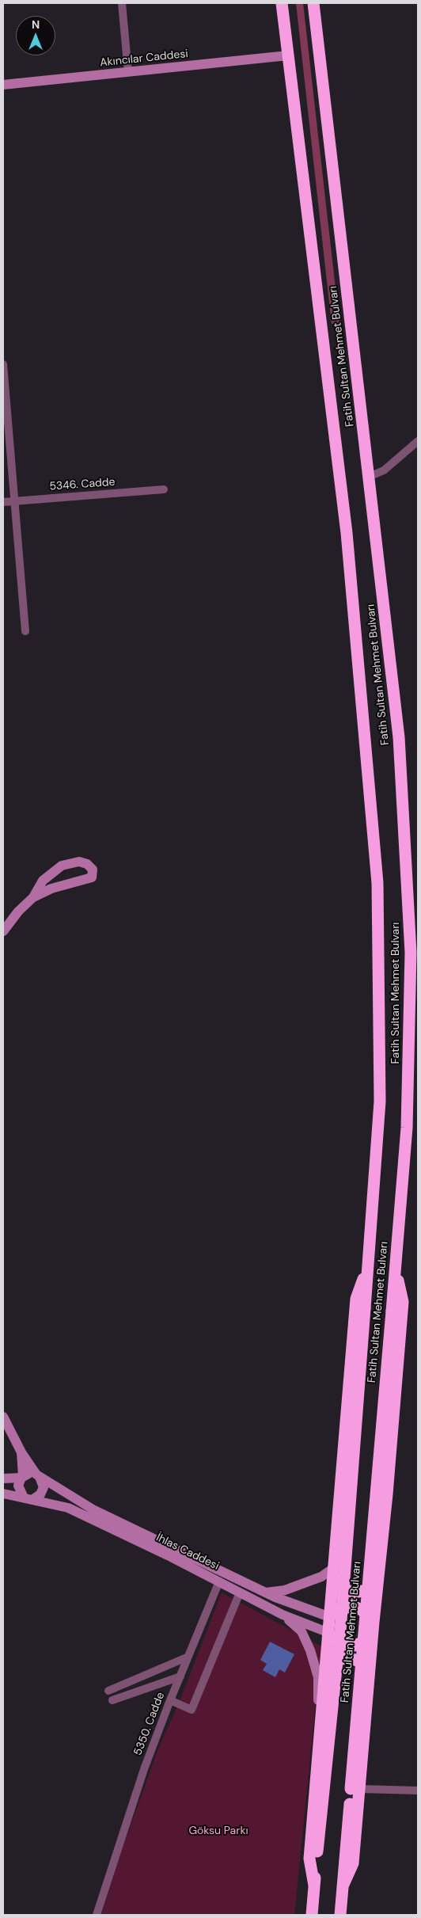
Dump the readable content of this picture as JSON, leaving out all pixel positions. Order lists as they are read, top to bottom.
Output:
{
  "streets": {
    "highway": ["Fatih Sultan Mehmet Bulvarı"],
    "main road": ["Akıncılar Caddesi", "İhlas Caddesi"],
    "street": ["5346. Cadde", "5350. Cadde"]
  },
  "crossings": [
    ["Akıncılar Caddesi", "Fatih Sultan Mehmet Bulvarı"],
    ["İhlas Caddesi", "5350. Cadde"]
  ],
  "parks": ["Göksu Parkı"],
  "north": "top"
}
